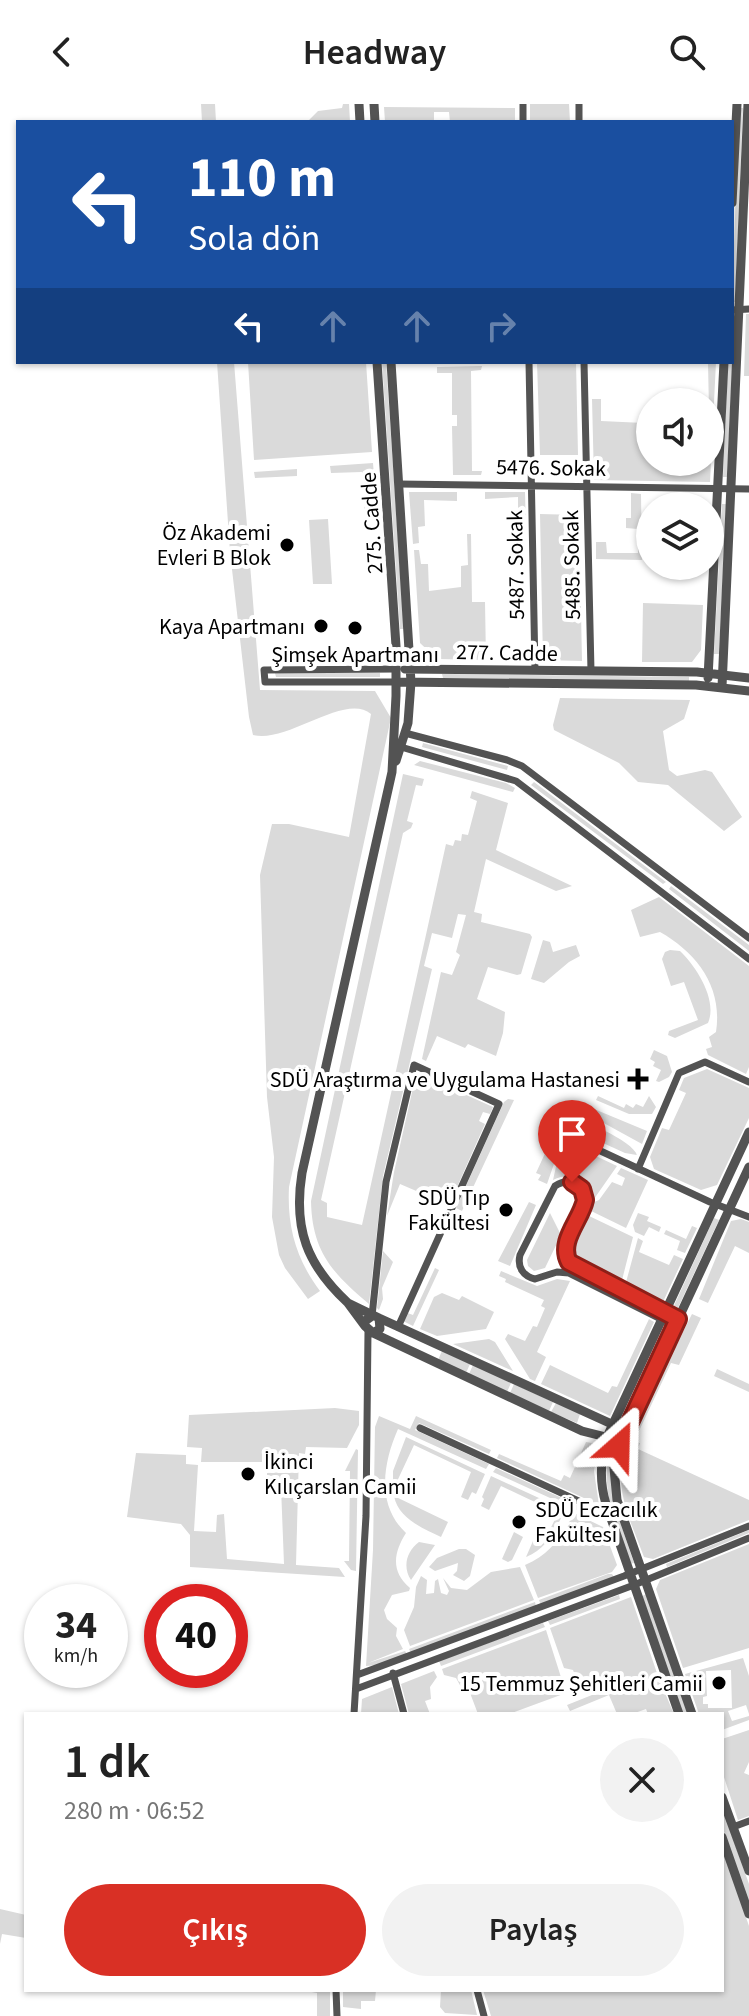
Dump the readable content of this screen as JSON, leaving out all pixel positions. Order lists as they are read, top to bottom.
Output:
{
  "streets": {
    "street": [
      "5476. Sokak",
      "275. Cadde",
      "5487. Sokak",
      "5485. Sokak",
      "277. Cadde"
    ]
  },
  "crossings": [
    ["5476. Sokak", "275. Cadde"],
    ["5476. Sokak", "5487. Sokak"],
    ["5476. Sokak", "5485. Sokak"],
    ["275. Cadde", "277. Cadde"],
    ["5487. Sokak", "277. Cadde"],
    ["5485. Sokak", "277. Cadde"]
  ],
  "places": {
    "other": [
      "Öz Akademi Evleri B Blok",
      "Kaya Apartmanı",
      "Şimşek Apartmanı",
      "SDÜ Tıp Fakültesi",
      "İkinci Kılıçarslan Camii",
      "SDÜ Eczacılık Fakültesi",
      "15 Temmuz Şehitleri Camii"
    ],
    "health": ["SDÜ Araştırma ve Uygulama Hastanesi"]
  },
  "page": {
    "header": "Headway",
    "turn": ["110 m", "Sola dön"],
    "speed": "34 km/h",
    "limit": "40",
    "heading": ["1 dk", "280 m · 06:52"],
    "buttons": ["Çıkış", "Paylaş"]
  }
}
